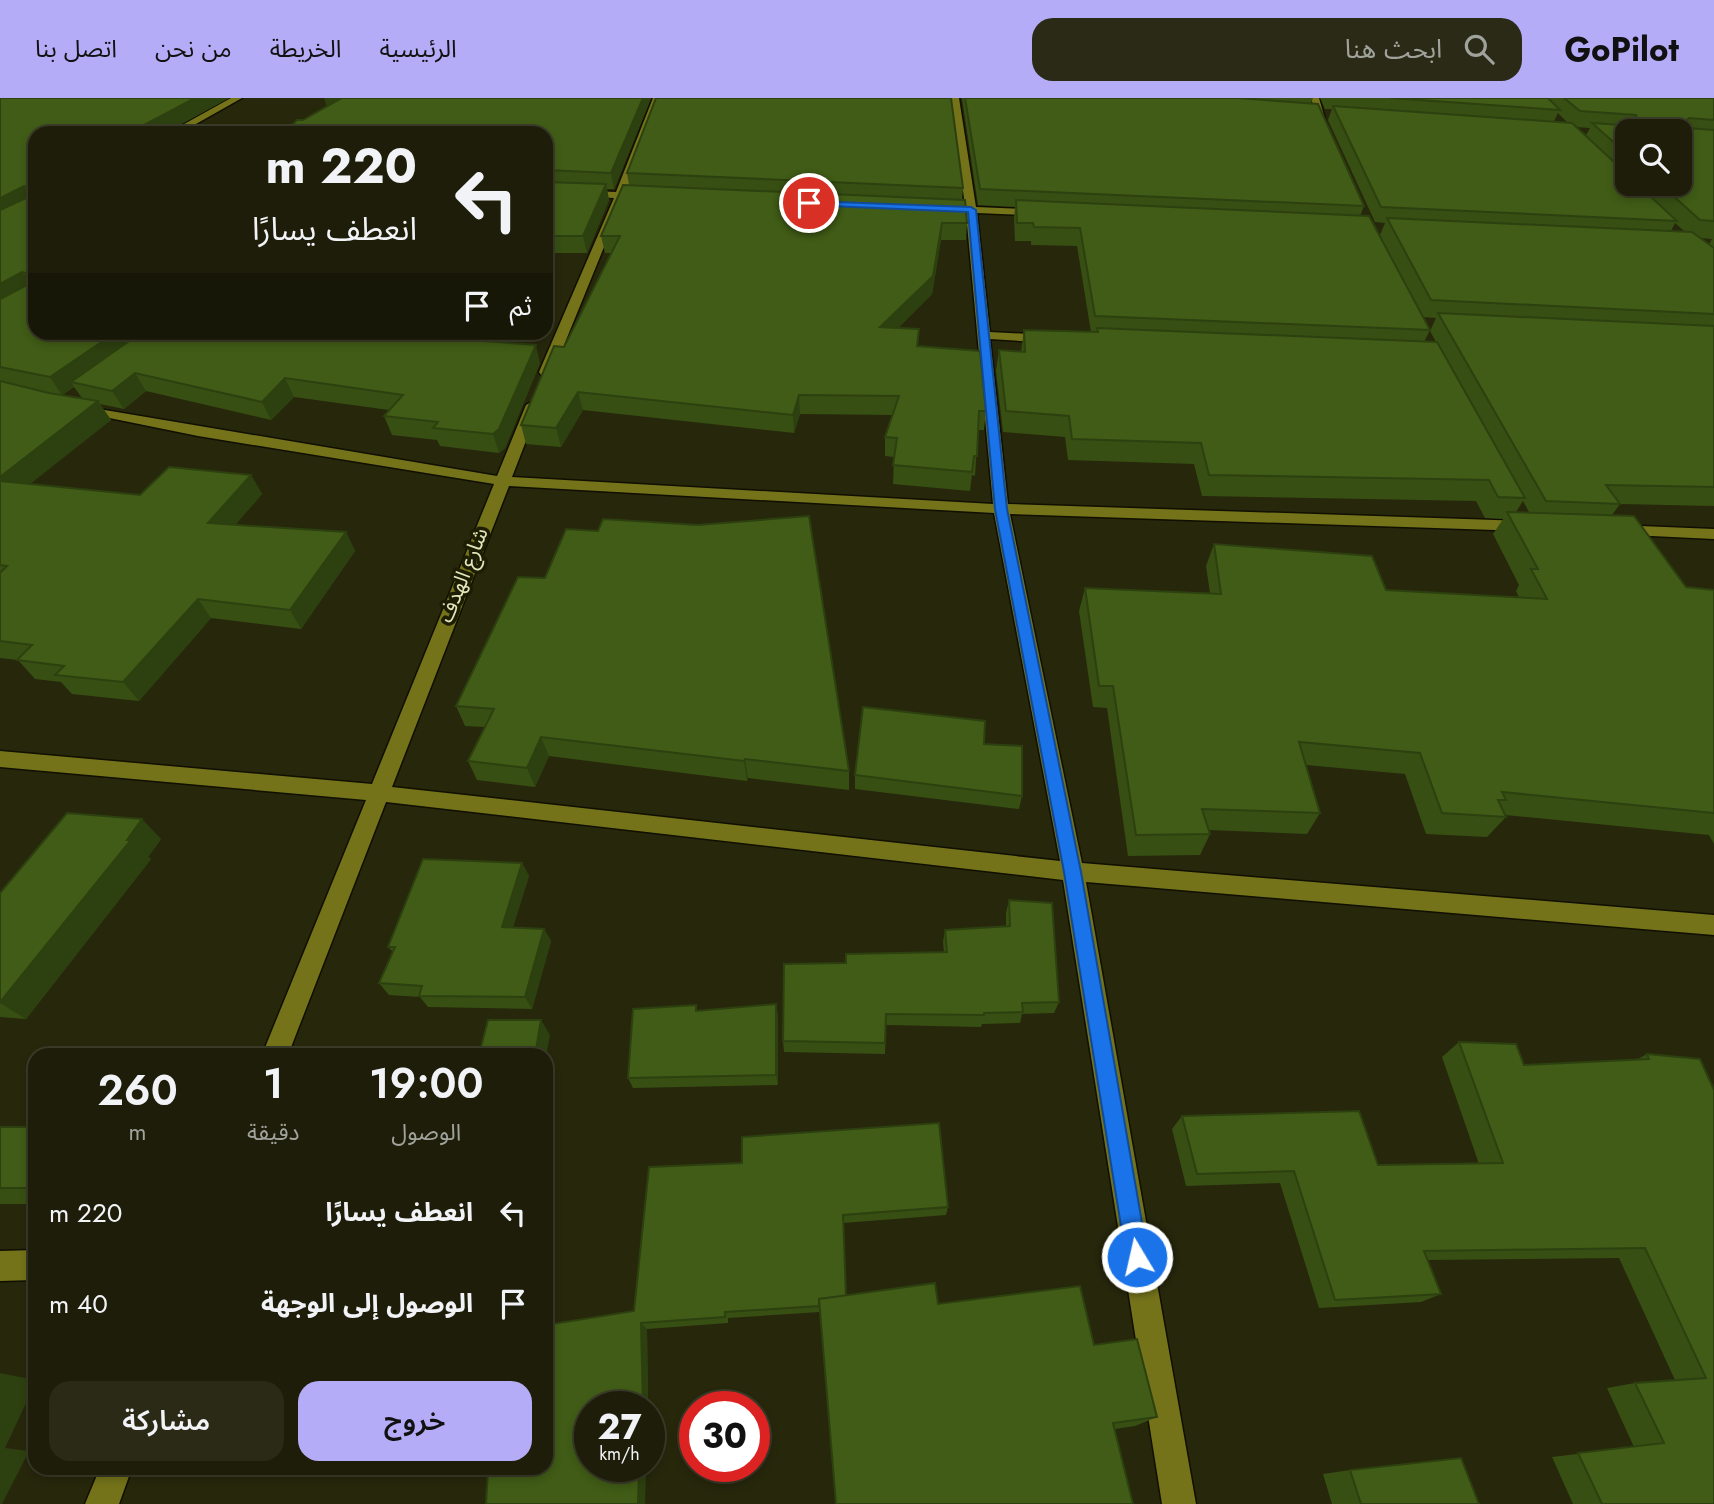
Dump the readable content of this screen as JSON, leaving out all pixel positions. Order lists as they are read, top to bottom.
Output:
{
  "streets": {
    "street": ["شارع الهدف"]
  },
  "page": {
    "header": "GoPilot",
    "search": "ابحث هنا",
    "nav": [
      "الرئيسية",
      "الخريطة",
      "من نحن",
      "اتصل بنا"
    ],
    "turn": ["220 m", "انعطف يسارًا"],
    "then": "ثم",
    "eta": [
      "19:00",
      "الوصول",
      "1",
      "دقيقة",
      "260",
      "m"
    ],
    "list": [
      {
        "name": "انعطف يسارًا",
        "value": "220 m"
      },
      {
        "name": "الوصول إلى الوجهة",
        "value": "40 m"
      }
    ],
    "buttons": ["خروج", "مشاركة"],
    "speed": "27 km/h",
    "limit": "30"
  }
}
